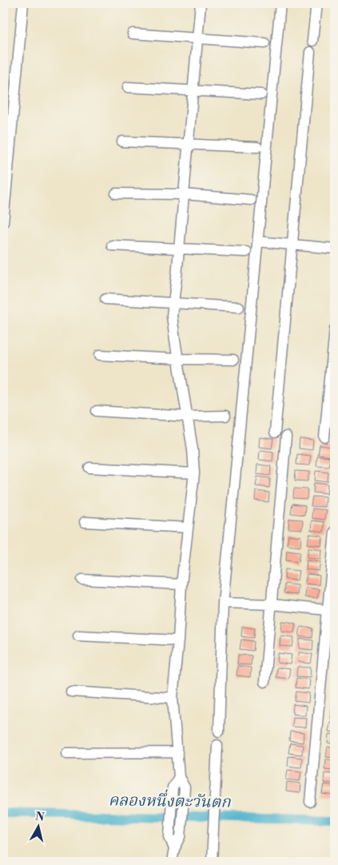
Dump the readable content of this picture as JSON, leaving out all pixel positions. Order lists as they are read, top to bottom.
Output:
{
  "water": ["คลองหนึ่งตะวันตก"],
  "north": "top"
}
